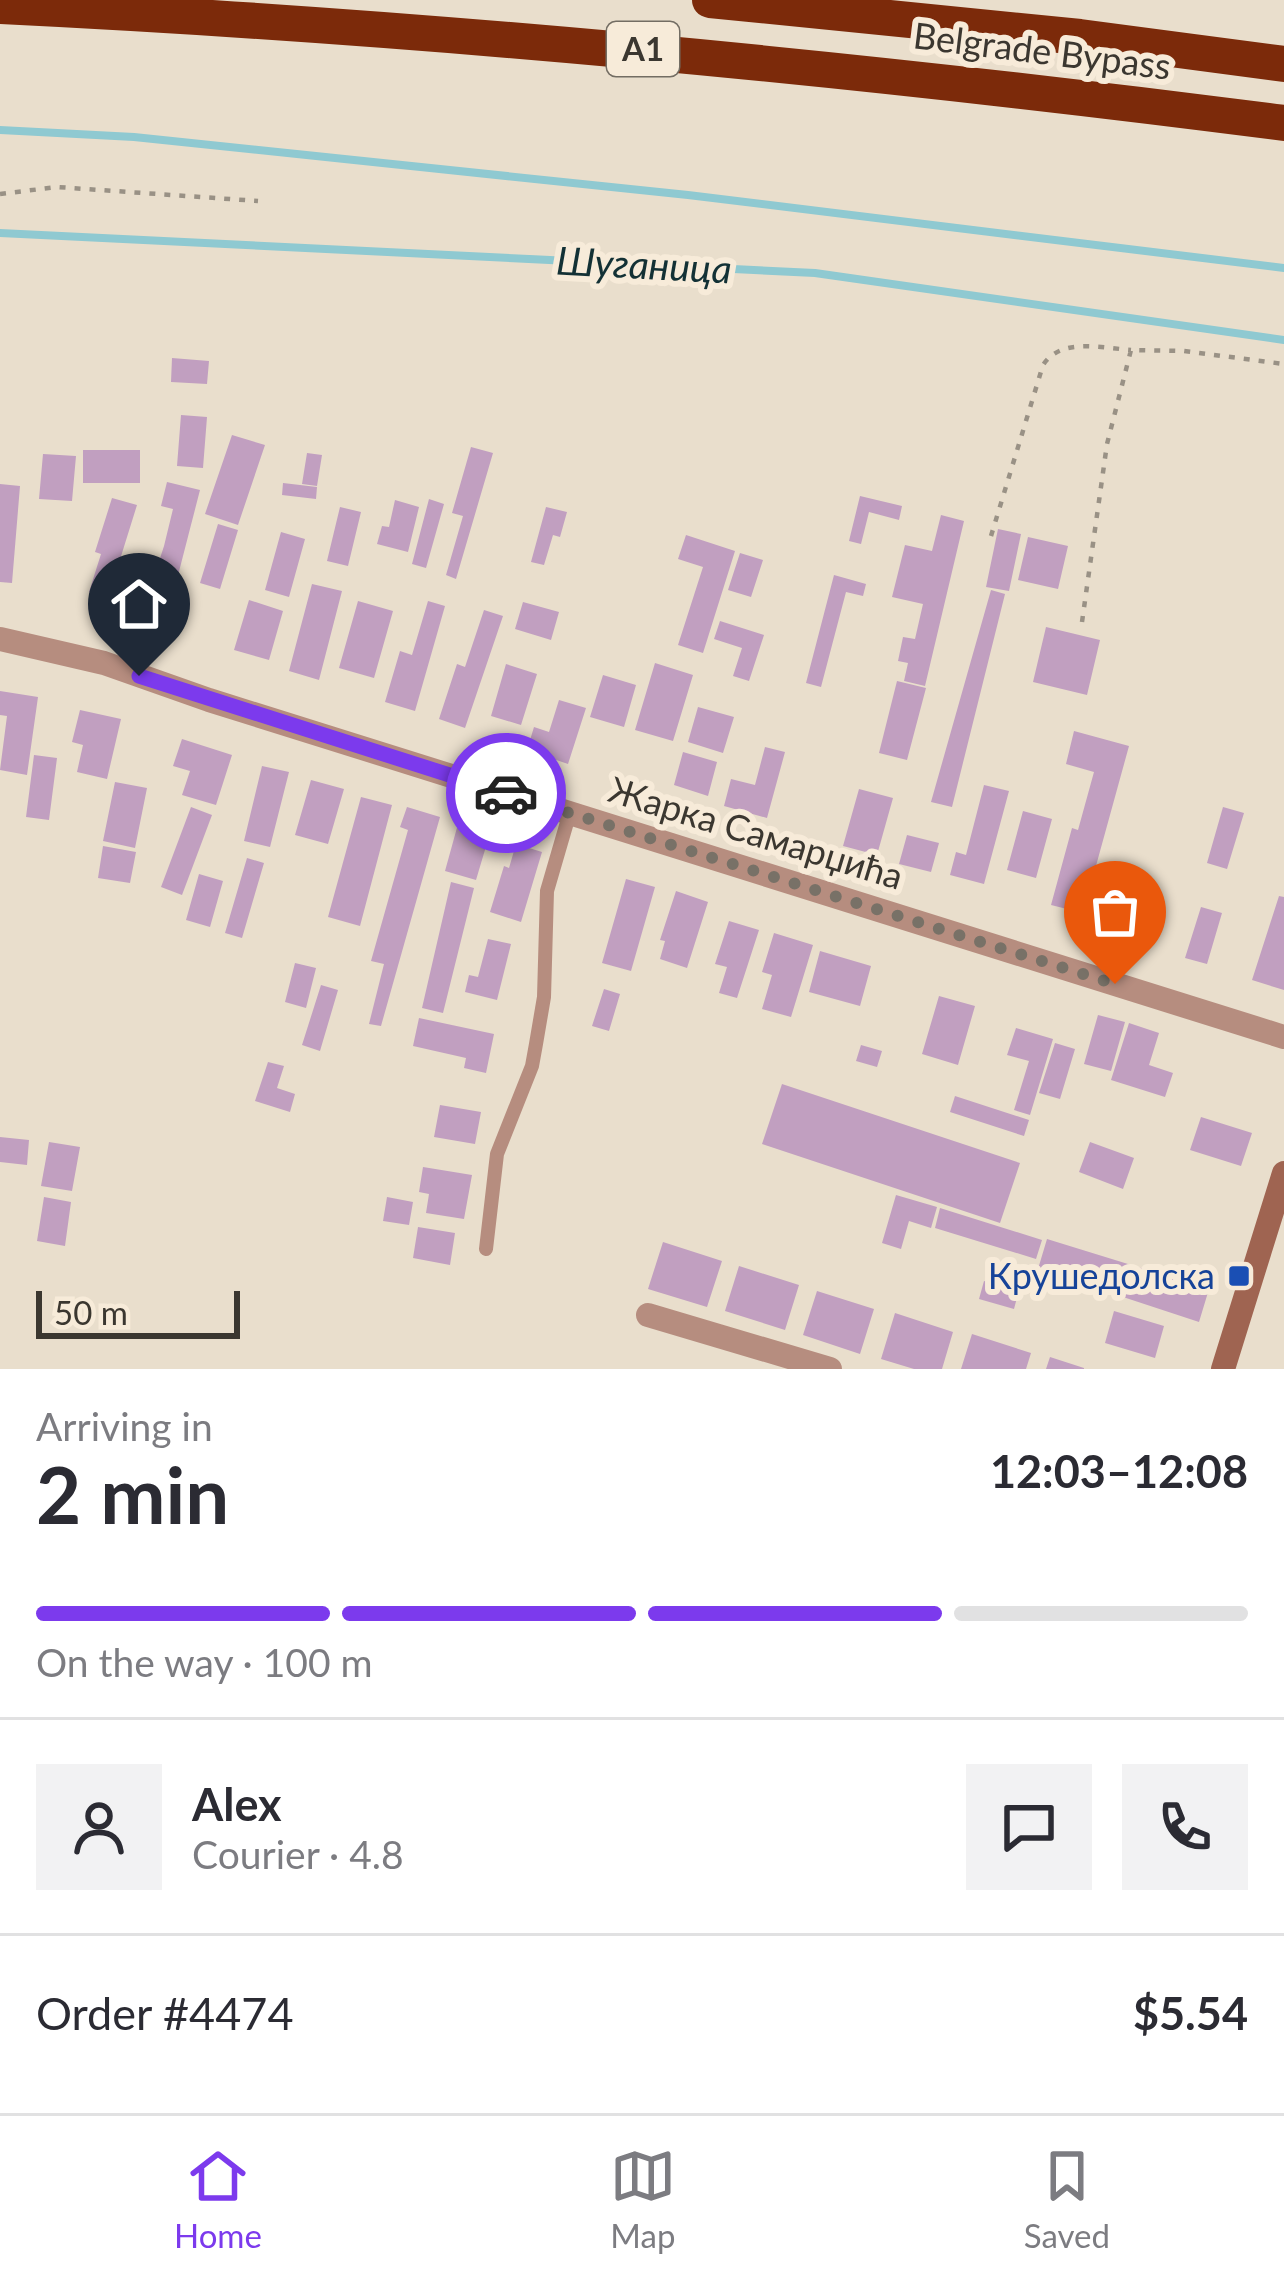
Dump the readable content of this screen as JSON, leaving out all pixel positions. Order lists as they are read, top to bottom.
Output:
{
  "streets": {
    "highway": ["A1", "Belgrade Bypass"],
    "street": ["Жарка Самарџића"]
  },
  "water": ["Шуганица"],
  "places": {
    "transit": ["Крушедолска"]
  },
  "scale_bar": "50 m",
  "page": {
    "scale": "50 m",
    "heading": ["2 min", "Arriving in", "12:03–12:08"],
    "panel": [
      "Alex",
      "Courier · 4.8",
      "Order #4474",
      "$5.54"
    ],
    "bar": "On the way · 100 m",
    "tabs": ["Home", "Map", "Saved"]
  }
}
